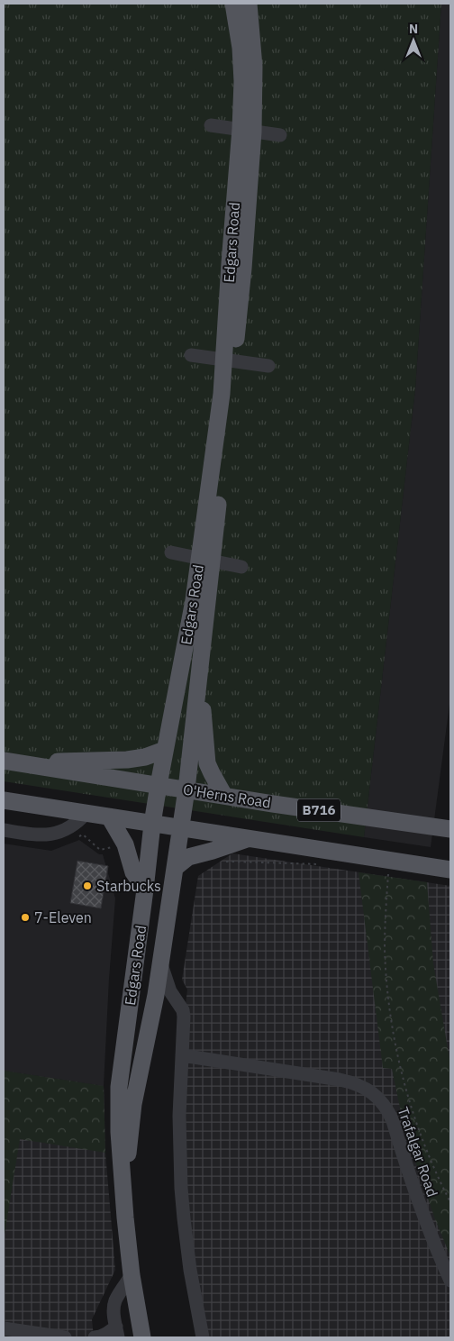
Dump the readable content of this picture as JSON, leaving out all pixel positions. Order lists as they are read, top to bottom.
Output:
{
  "streets": {
    "main road": ["Edgars Road", "O'Herns Road", "B716"],
    "street": ["Trafalgar Road"]
  },
  "crossings": [
    ["Edgars Road", "O'Herns Road"]
  ],
  "places": ["Starbucks", "7-Eleven"],
  "north": "top"
}
